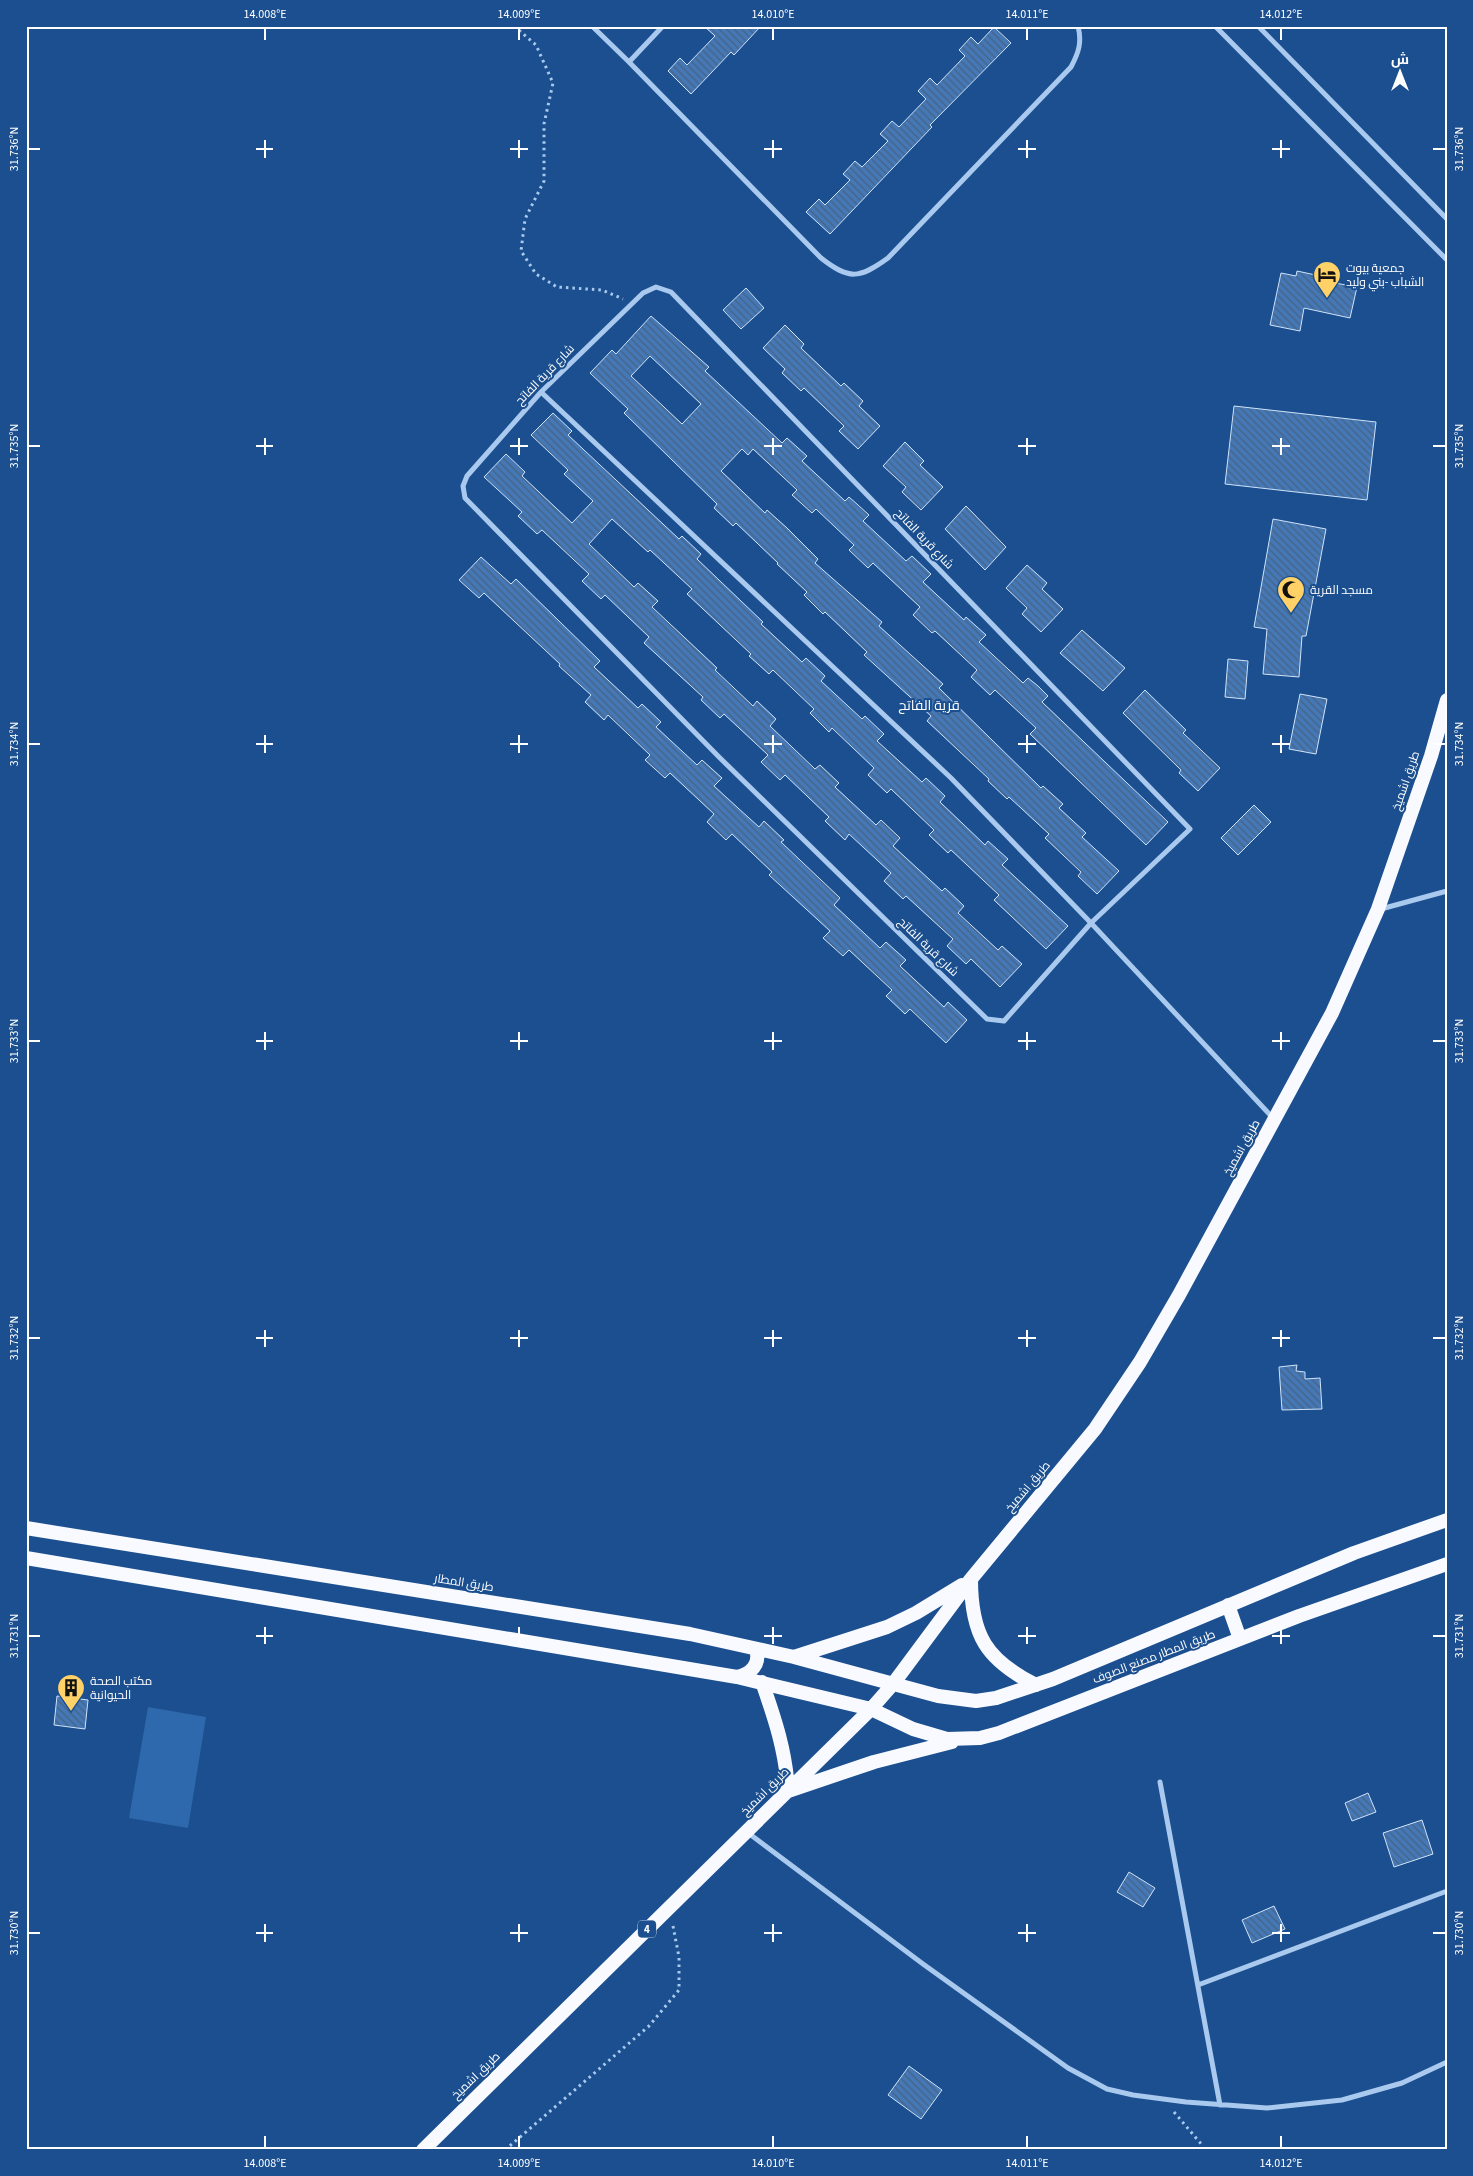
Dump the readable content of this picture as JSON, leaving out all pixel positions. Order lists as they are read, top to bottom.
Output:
{
  "streets": {
    "highway": [
      "طريق اشميخ",
      "طريق المطار",
      "طريق المطار مصنع الصوف",
      "4"
    ],
    "street": ["شارع قرية الفاتح"]
  },
  "crossings": [
    ["طريق اشميخ", "طريق المطار"],
    ["طريق اشميخ", "طريق المطار مصنع الصوف"],
    ["طريق المطار", "طريق المطار مصنع الصوف"]
  ],
  "districts": ["قرية الفاتح"],
  "places": {
    "hotel": ["جمعية بيوت الشباب -بني وليد"],
    "mosque": ["مسجد القرية"],
    "building": ["مكتب الصحة الحيوانية"]
  },
  "north": "top",
  "coordinates": [
    "14.008°E",
    "14.009°E",
    "14.010°E",
    "14.011°E",
    "14.012°E",
    "31.736°N",
    "31.735°N",
    "31.734°N",
    "31.733°N",
    "31.732°N",
    "31.731°N",
    "31.730°N"
  ]
}
